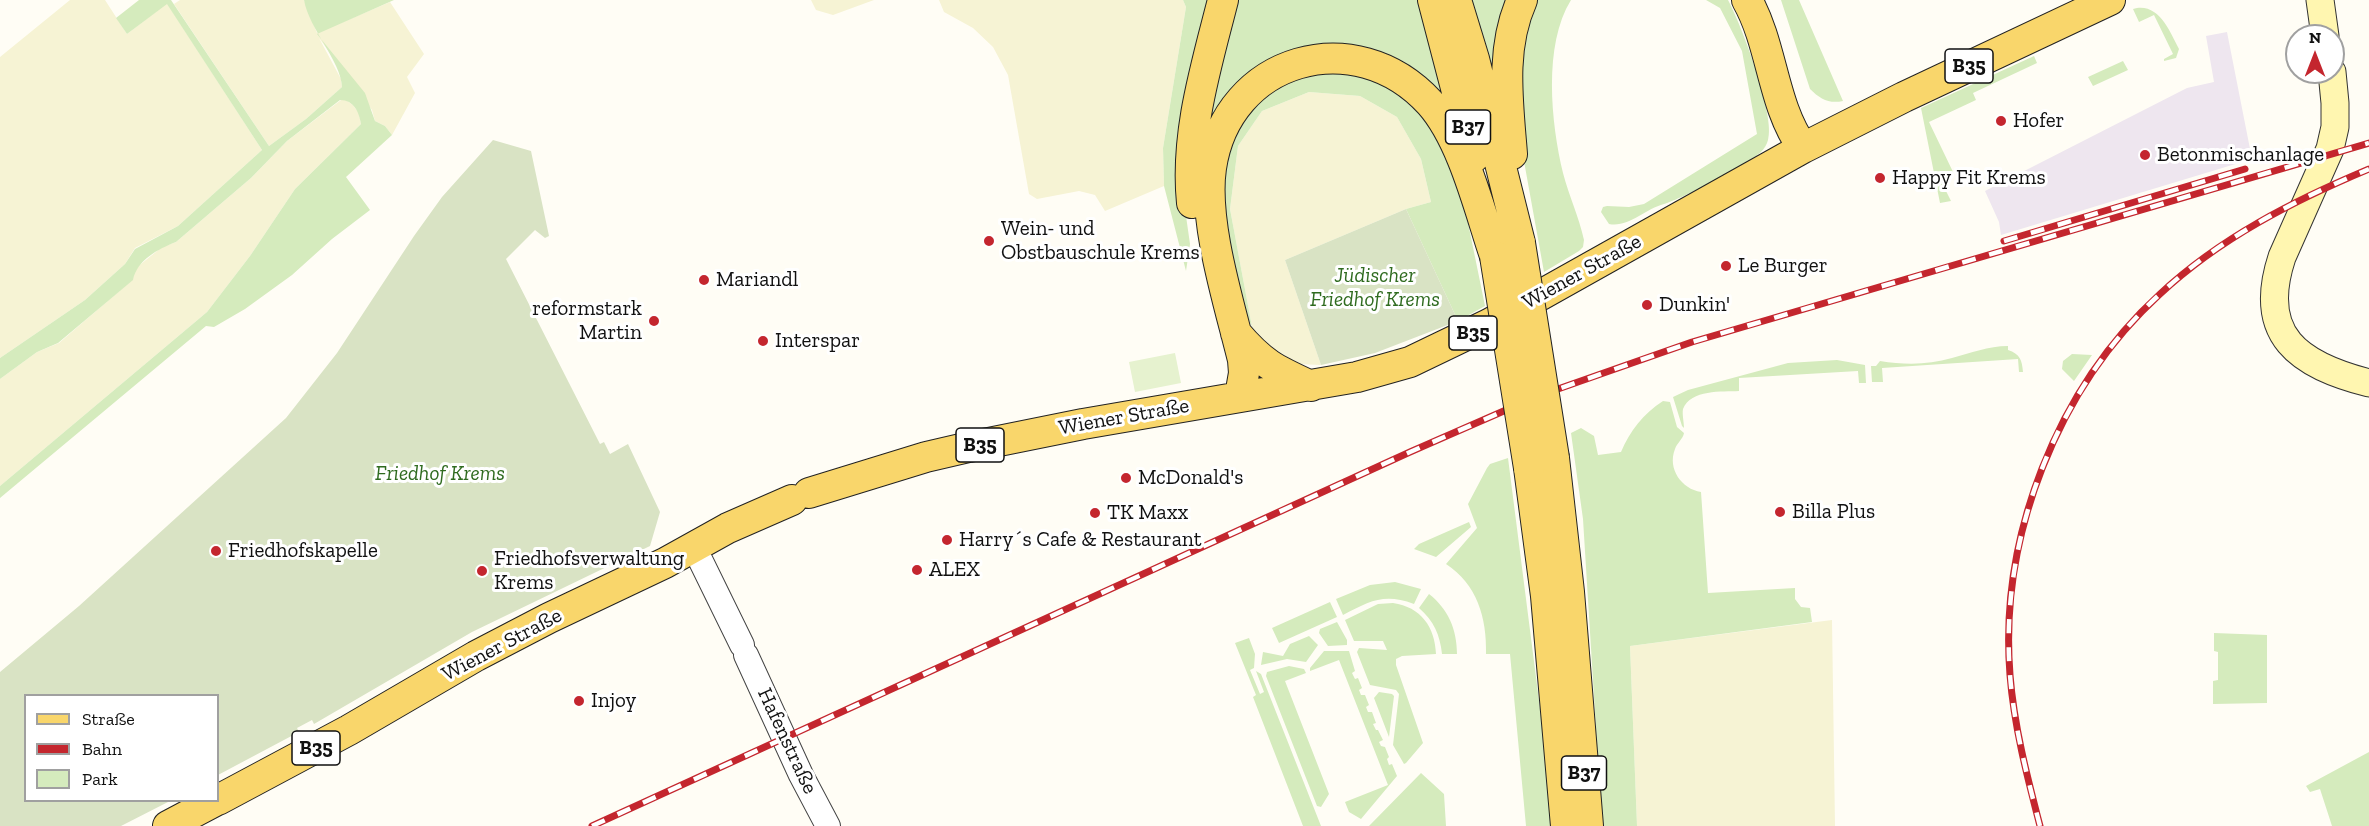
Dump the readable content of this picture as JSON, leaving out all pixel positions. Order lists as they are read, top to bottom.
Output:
{
  "streets": {
    "main road": ["B35", "B37", "Wiener Straße"],
    "street": ["Hafenstraße"]
  },
  "crossings": [
    ["Wiener Straße", "Hafenstraße"]
  ],
  "parks": ["Jüdischer Friedhof Krems", "Friedhof Krems"],
  "places": [
    "Hofer",
    "Betonmischanlage",
    "Happy Fit Krems",
    "Wein- und Obstbauschule Krems",
    "Le Burger",
    "Mariandl",
    "Dunkin'",
    "reformstark Martin",
    "Interspar",
    "McDonald's",
    "Billa Plus",
    "TK Maxx",
    "Harry´s Cafe & Restaurant",
    "Friedhofskapelle",
    "ALEX",
    "Friedhofsverwaltung Krems",
    "Injoy"
  ],
  "legend": ["Straße", "Bahn", "Park"],
  "north": "top"
}
